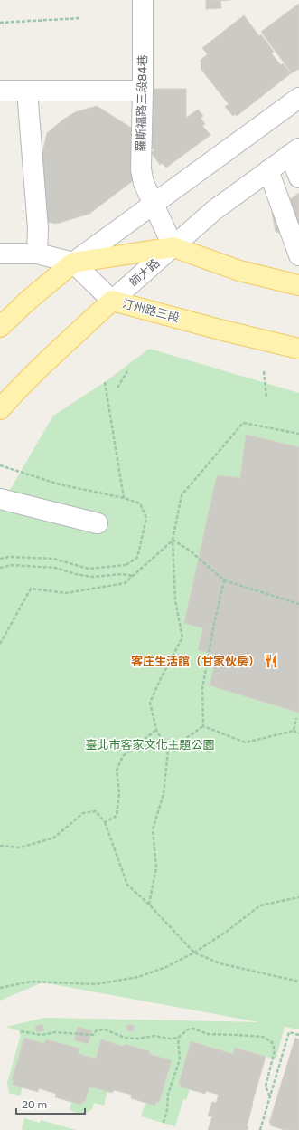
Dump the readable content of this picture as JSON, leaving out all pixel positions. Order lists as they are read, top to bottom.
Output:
{
  "streets": {
    "main road": ["師大路", "汀州路三段"],
    "street": ["羅斯福路三段84巷"]
  },
  "crossings": [
    ["師大路", "汀州路三段"]
  ],
  "parks": ["臺北市客家文化主題公園"],
  "places": {
    "restaurant": ["客庄生活館（甘家伙房）"]
  },
  "scale_bar": "20 m"
}
